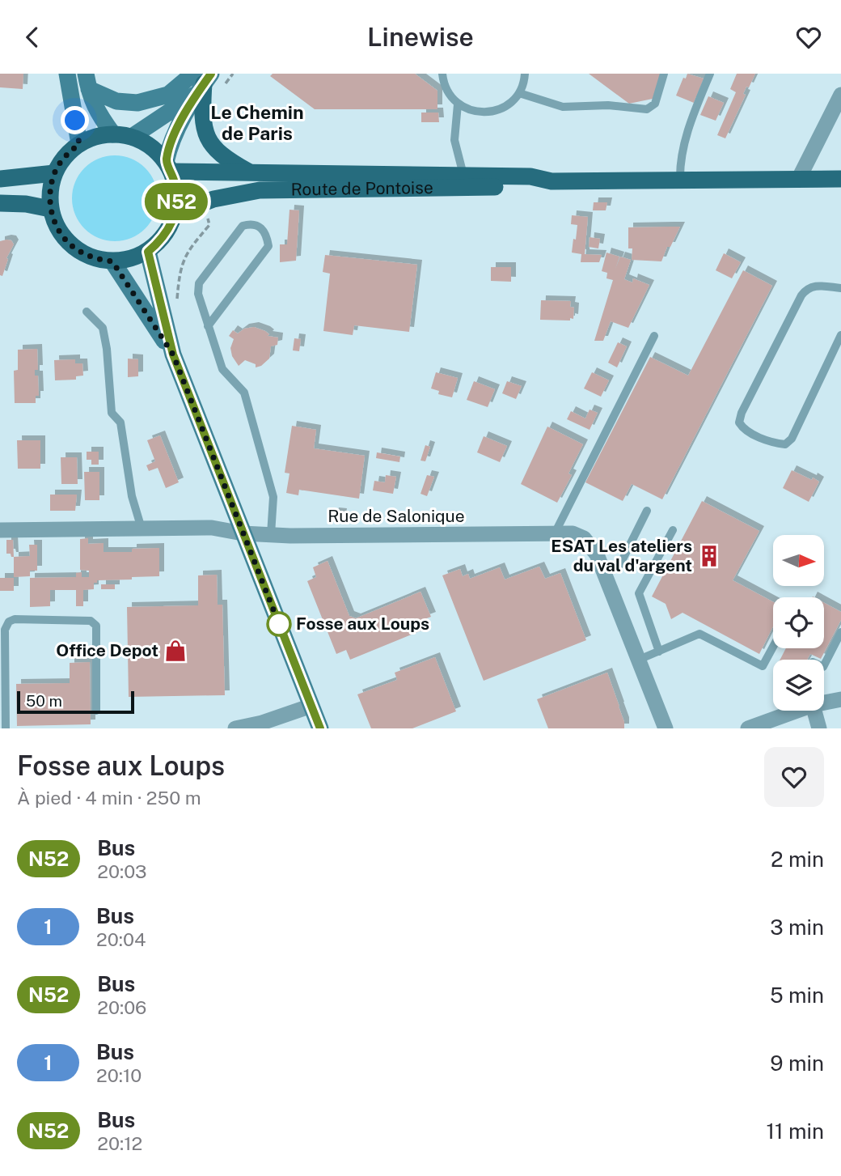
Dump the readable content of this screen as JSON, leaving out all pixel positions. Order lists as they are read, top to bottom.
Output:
{
  "streets": {
    "main road": ["Route de Pontoise"],
    "street": ["Rue de Salonique"]
  },
  "districts": ["Le Chemin de Paris"],
  "places": {
    "building": ["ESAT Les ateliers du val d'argent"],
    "other": ["Fosse aux Loups"],
    "shop": ["Office Depot"]
  },
  "lines": ["bus line N52"],
  "scale_bar": "50 m",
  "north": "right",
  "page": {
    "header": "Linewise",
    "on_map": "N52",
    "scale": "50 m",
    "heading": ["Fosse aux Loups", "À pied · 4 min · 250 m"],
    "list": [
      {
        "mark": "N52",
        "name": "Bus",
        "note": "20:03",
        "value": "2 min"
      },
      {
        "mark": "1",
        "name": "Bus",
        "note": "20:04",
        "value": "3 min"
      },
      {
        "mark": "N52",
        "name": "Bus",
        "note": "20:06",
        "value": "5 min"
      },
      {
        "mark": "1",
        "name": "Bus",
        "note": "20:10",
        "value": "9 min"
      },
      {
        "mark": "N52",
        "name": "Bus",
        "note": "20:12",
        "value": "11 min"
      }
    ]
  }
}
